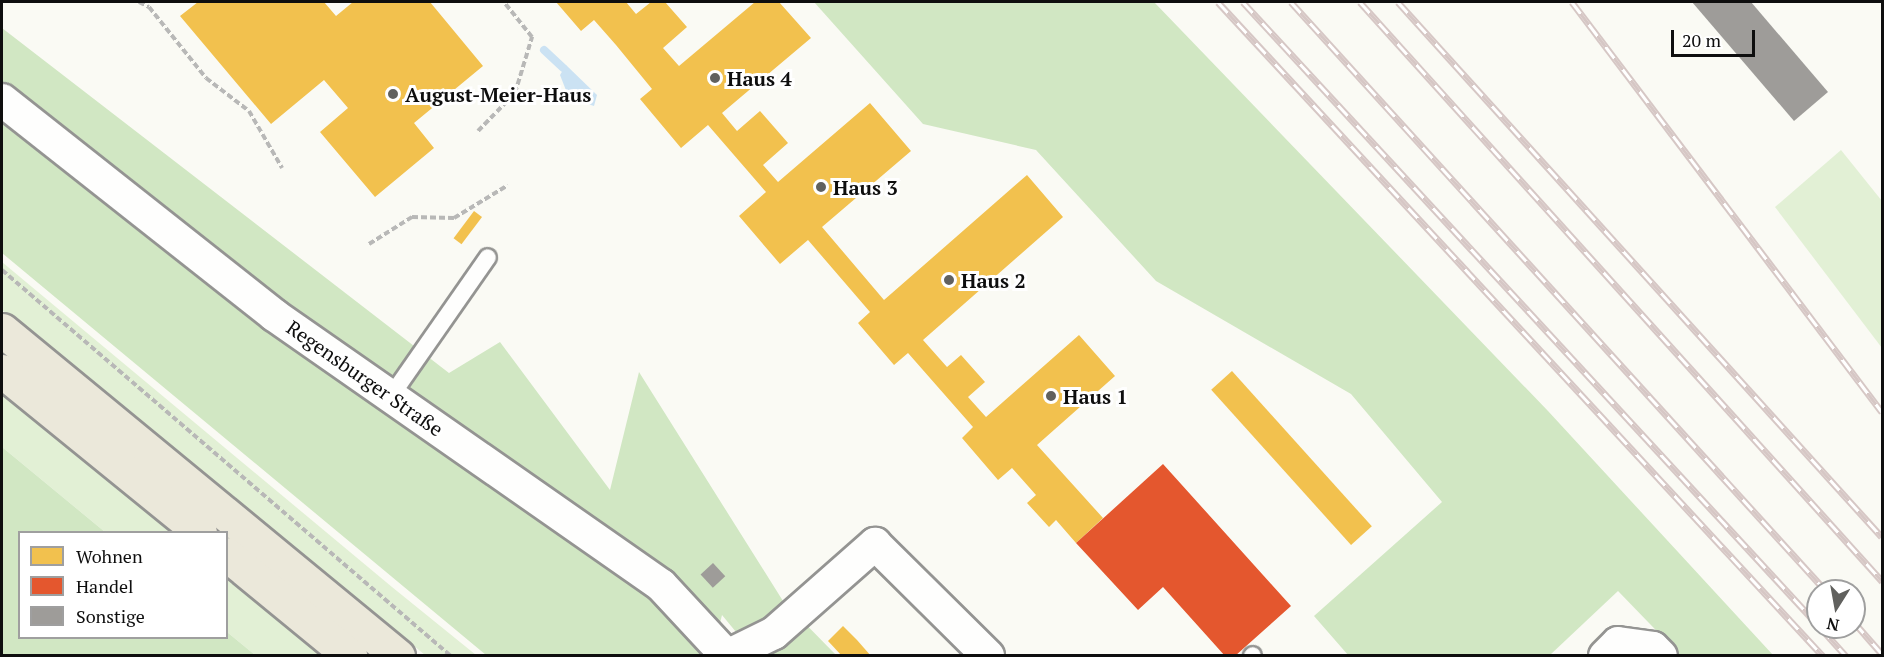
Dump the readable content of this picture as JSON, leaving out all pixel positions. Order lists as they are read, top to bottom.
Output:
{
  "streets": {
    "street": ["Regensburger Straße"]
  },
  "places": [
    "Haus 4",
    "August-Meier-Haus",
    "Haus 3",
    "Haus 2",
    "Haus 1"
  ],
  "legend": ["Wohnen", "Handel", "Sonstige"],
  "scale_bar": "20 m",
  "north": "bottom"
}
